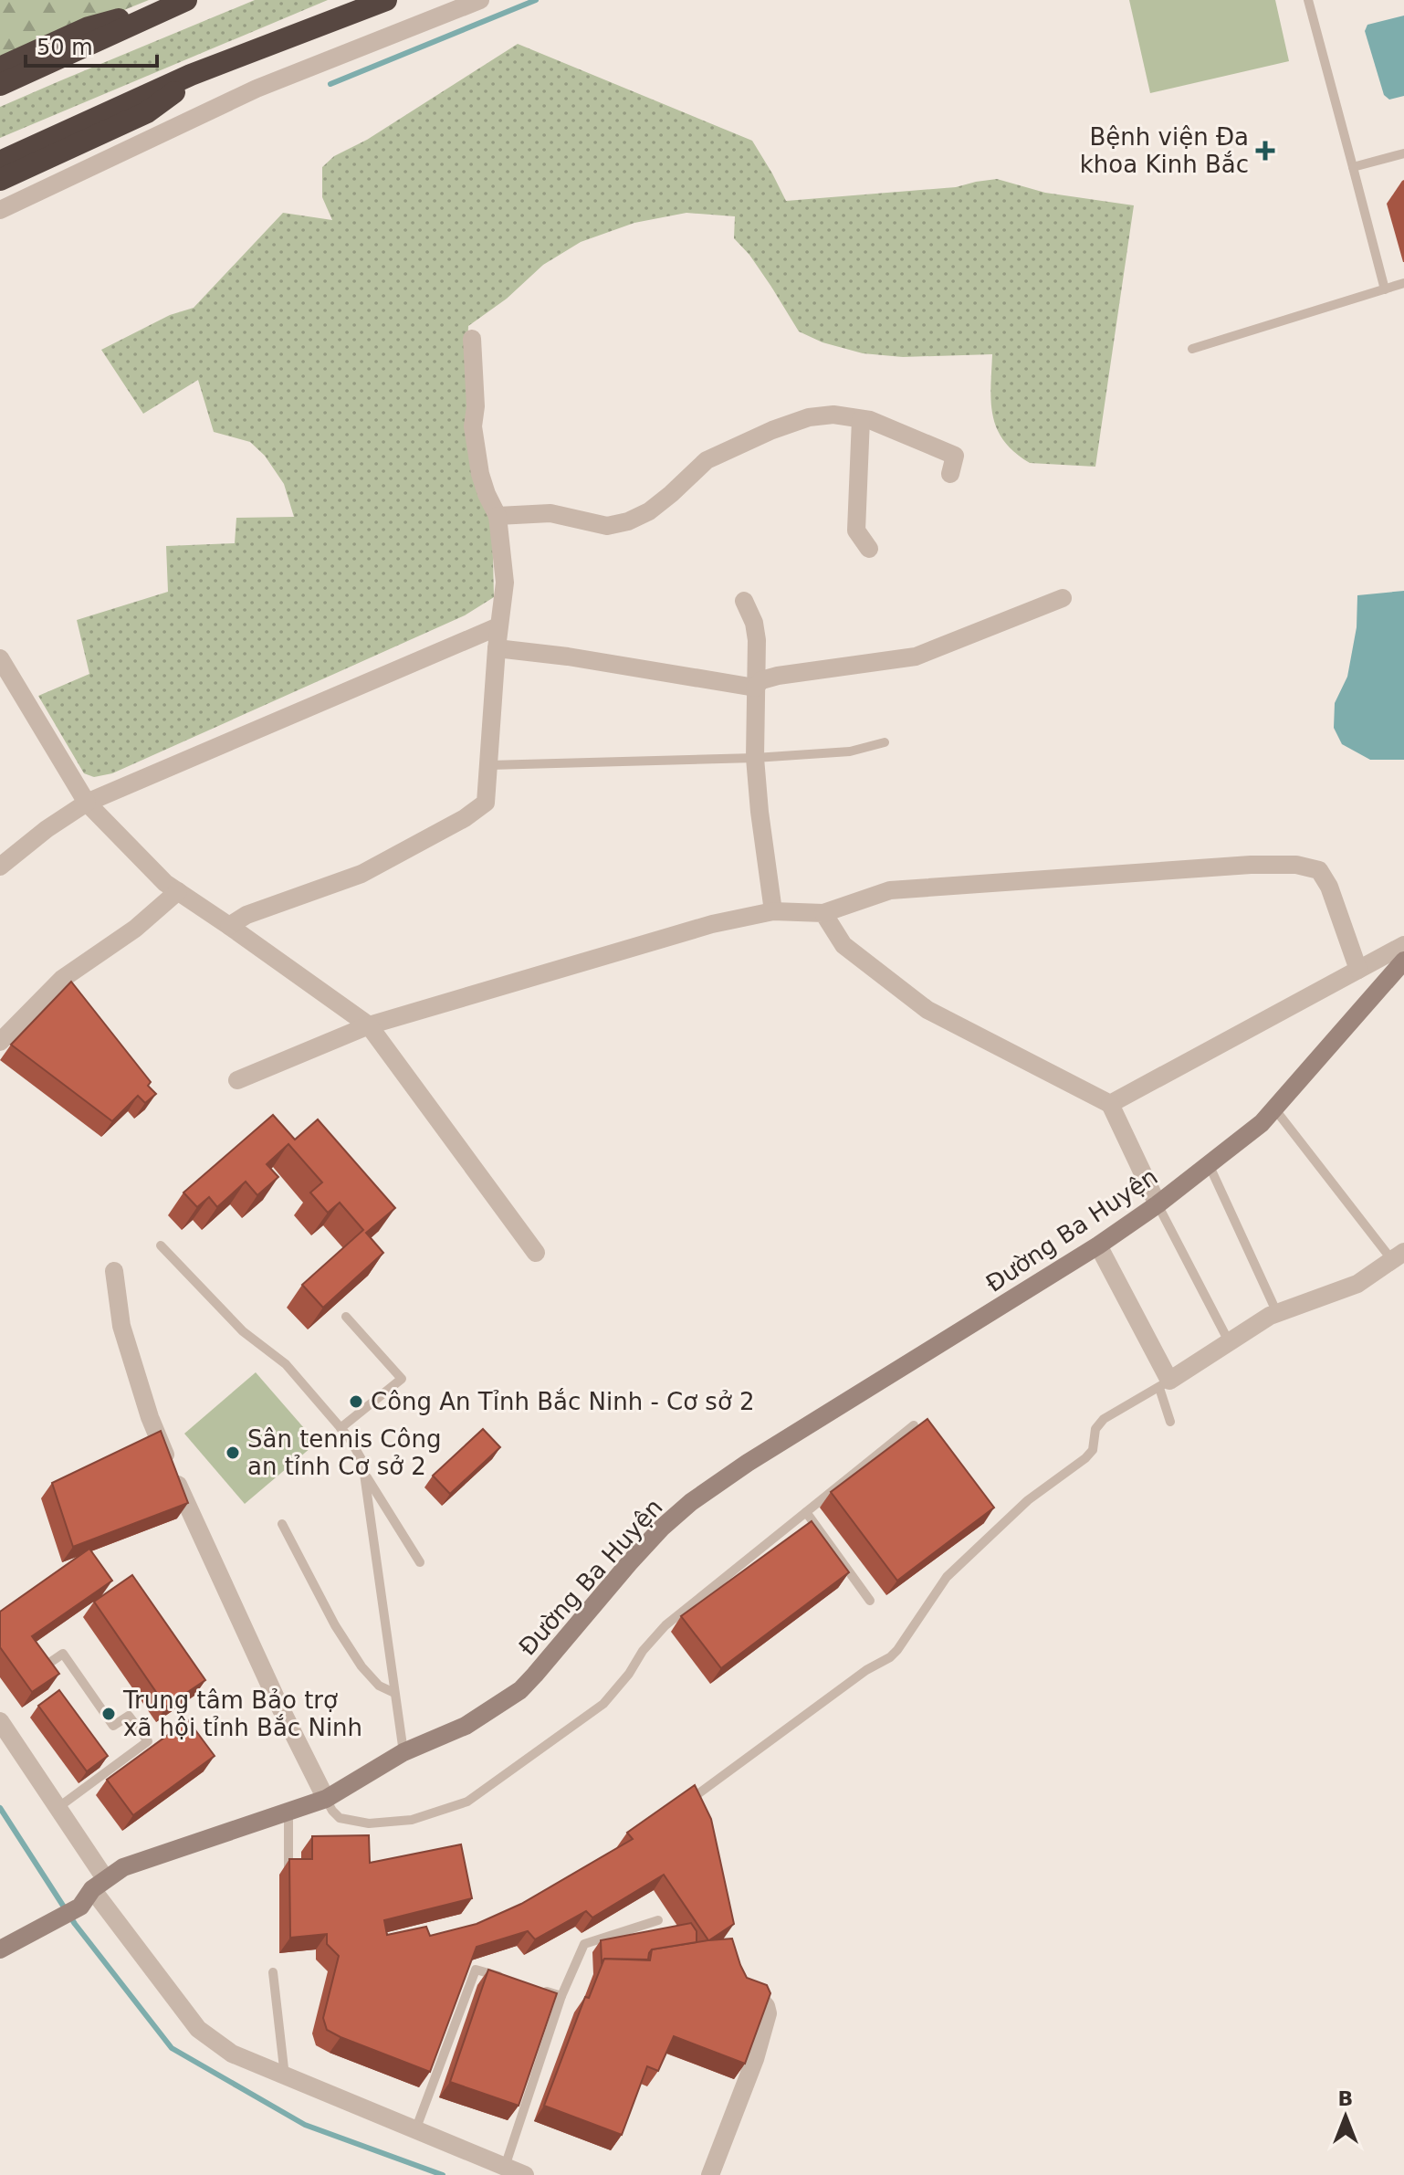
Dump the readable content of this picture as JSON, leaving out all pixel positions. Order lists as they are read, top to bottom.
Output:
{
  "streets": {
    "street": ["Đường Ba Huyện"]
  },
  "places": {
    "health": ["Bệnh viện Đa khoa Kinh Bắc"],
    "other": ["Công An Tỉnh Bắc Ninh - Cơ sở 2", "Sân tennis Công an tỉnh Cơ sở 2", "Trung tâm Bảo trợ xã hội tỉnh Bắc Ninh"]
  },
  "scale_bar": "50 m",
  "north": "top"
}
